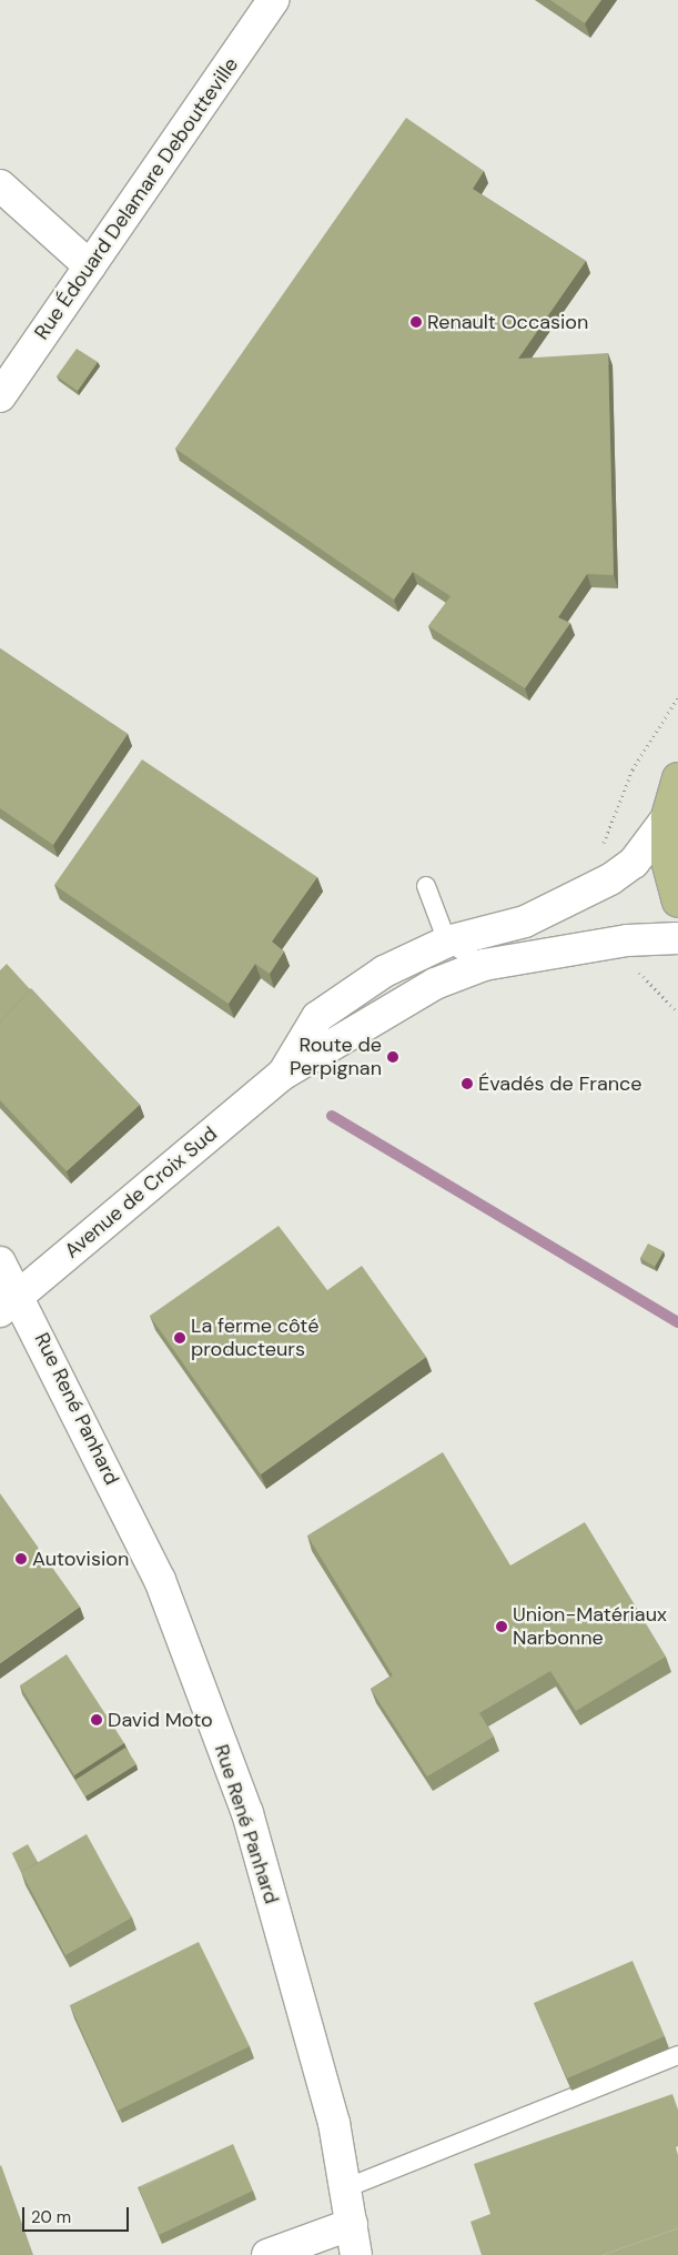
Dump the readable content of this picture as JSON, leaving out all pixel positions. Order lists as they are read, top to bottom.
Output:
{
  "streets": {
    "street": ["Rue Édouard Delamare Deboutteville", "Avenue de Croix Sud", "Rue René Panhard"]
  },
  "crossings": [
    ["Avenue de Croix Sud", "Rue René Panhard"]
  ],
  "places": [
    "Renault Occasion",
    "Route de Perpignan",
    "Évadés de France",
    "La ferme côté producteurs",
    "Autovision",
    "Union-Matériaux Narbonne",
    "David Moto"
  ],
  "scale_bar": "20 m"
}
